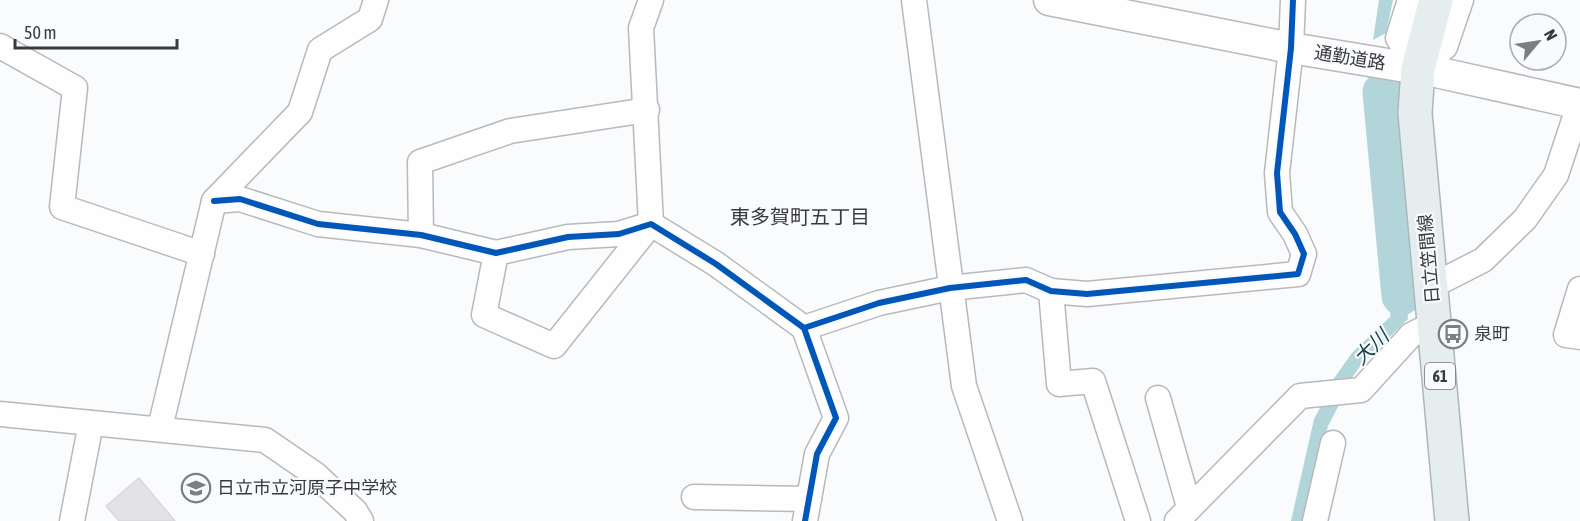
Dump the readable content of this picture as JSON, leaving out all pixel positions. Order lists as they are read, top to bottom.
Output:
{
  "streets": {
    "main road": ["日立笠間線", "61"],
    "street": ["通勤道路"]
  },
  "crossings": [
    ["通勤道路", "日立笠間線"]
  ],
  "districts": ["東多賀町五丁目"],
  "water": ["大川"],
  "places": {
    "bus stop": ["泉町"],
    "school or university": ["日立市立河原子中学校"]
  },
  "scale_bar": "50 m",
  "north": "top right"
}
